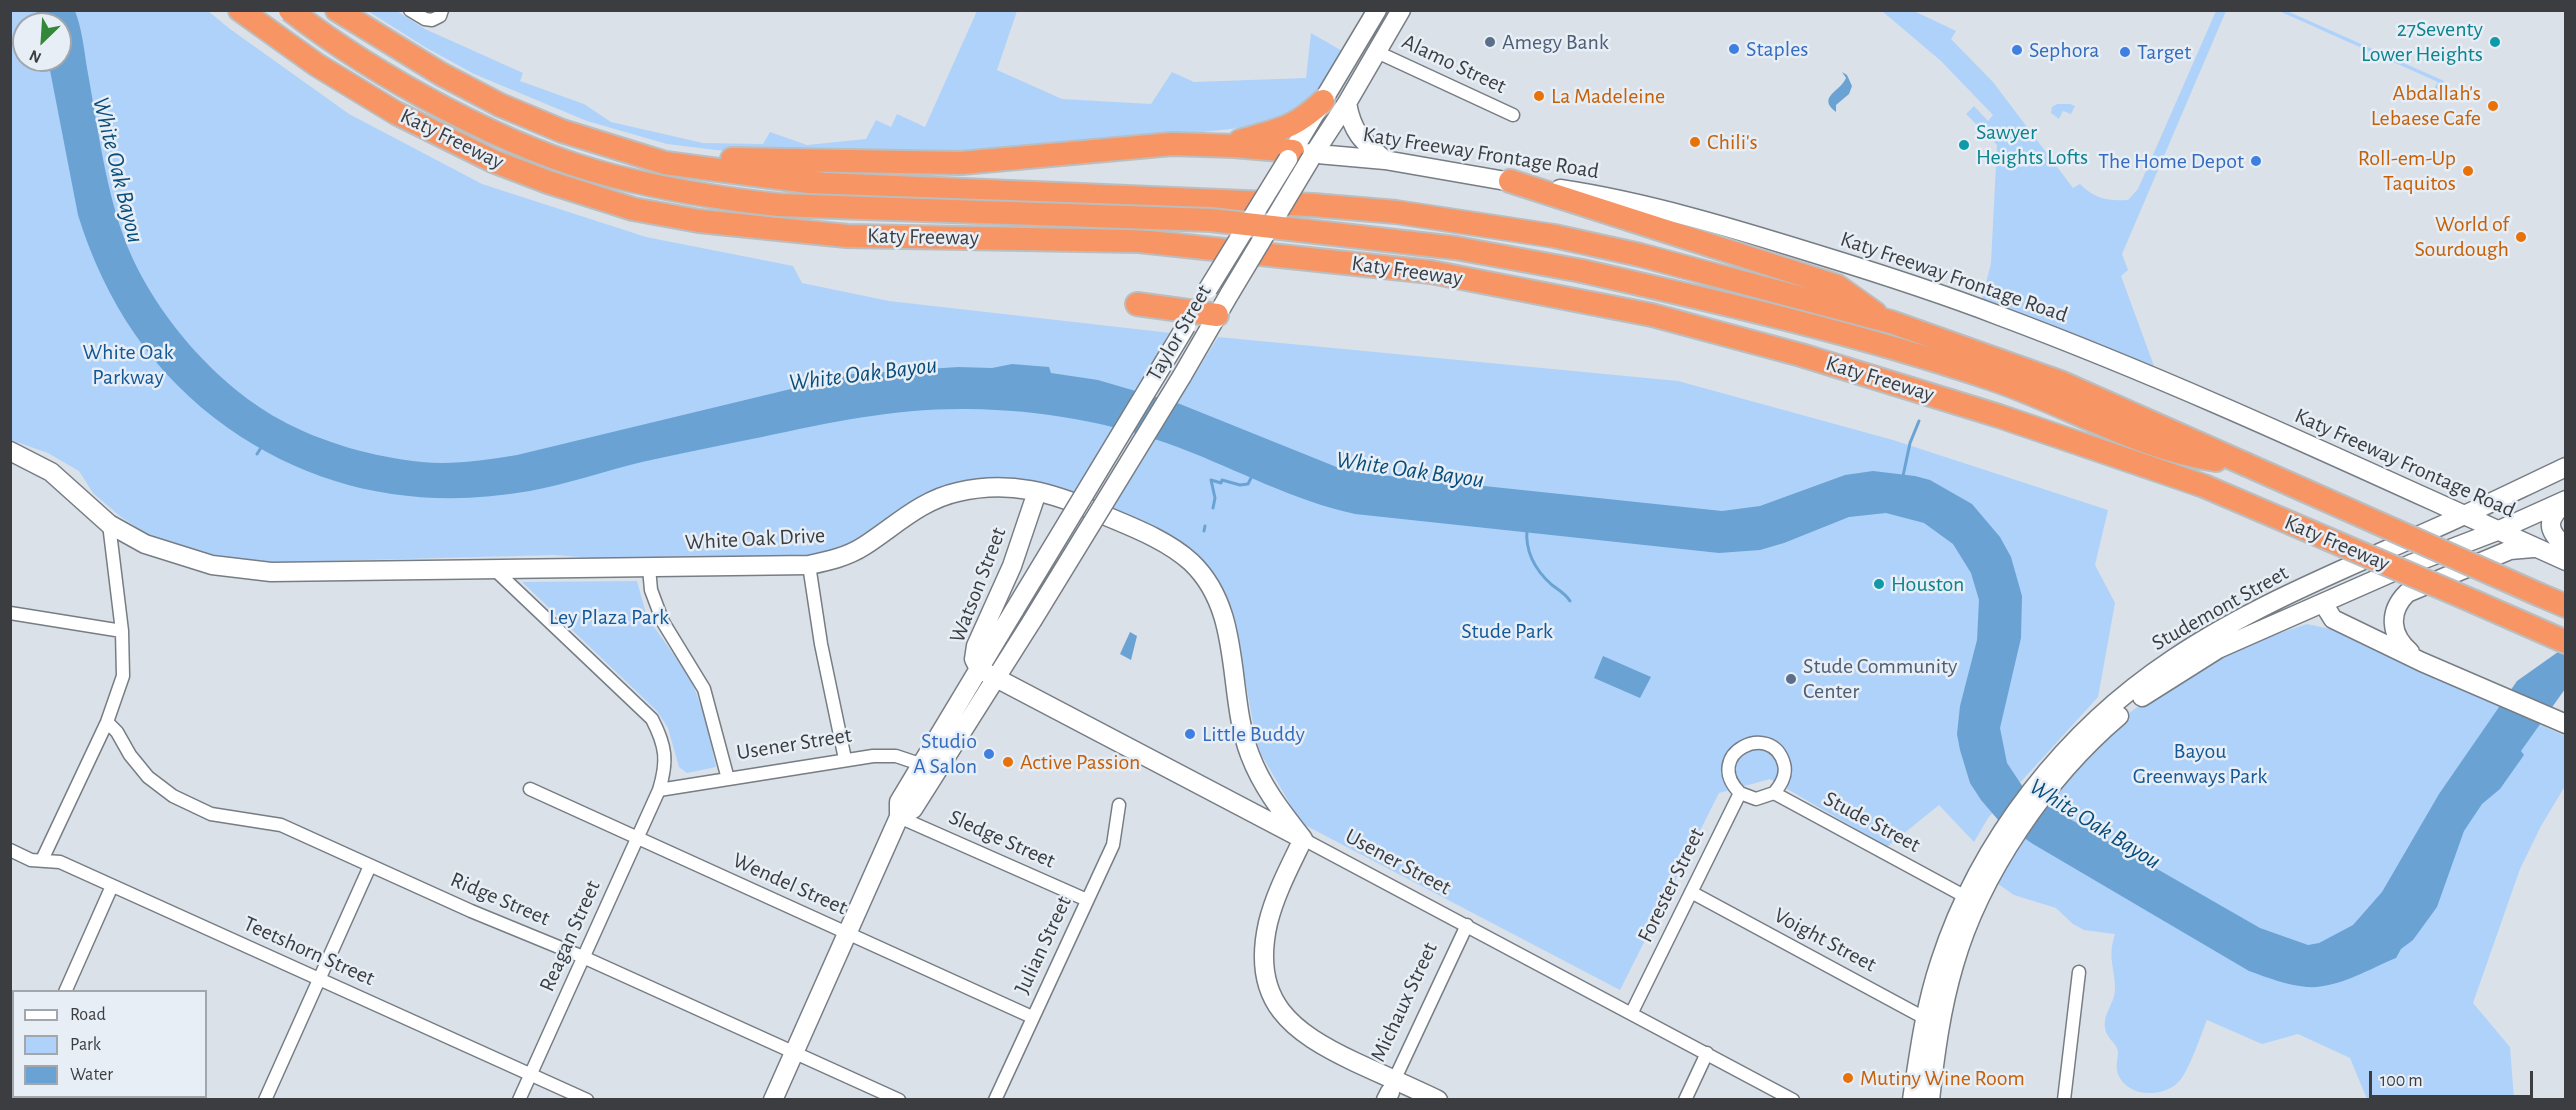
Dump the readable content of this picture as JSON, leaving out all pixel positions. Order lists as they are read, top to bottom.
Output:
{
  "streets": {
    "highway": ["Katy Freeway"],
    "main road": [
      "Katy Freeway Frontage Road",
      "Taylor Street",
      "White Oak Drive",
      "Watson Street",
      "Studemont Street",
      "Usener Street"
    ],
    "street": [
      "Alamo Street",
      "Stude Street",
      "Sledge Street",
      "Wendel Street",
      "Forester Street",
      "Ridge Street",
      "Reagan Street",
      "Voight Street",
      "Julian Street",
      "Teetshorn Street",
      "Michaux Street"
    ]
  },
  "crossings": [
    ["Alamo Street", "Taylor Street"],
    ["Katy Freeway Frontage Road", "Taylor Street"],
    ["Katy Freeway Frontage Road", "Studemont Street"],
    ["Taylor Street", "Watson Street"],
    ["Taylor Street", "Usener Street"],
    ["White Oak Drive", "Watson Street"],
    ["White Oak Drive", "Usener Street"],
    ["White Oak Drive", "Reagan Street"],
    ["Watson Street", "Usener Street"],
    ["Watson Street", "Sledge Street"],
    ["Watson Street", "Wendel Street"],
    ["Watson Street", "Ridge Street"],
    ["Studemont Street", "Stude Street"],
    ["Studemont Street", "Voight Street"],
    ["Usener Street", "Forester Street"],
    ["Usener Street", "Reagan Street"],
    ["Usener Street", "Michaux Street"],
    ["Stude Street", "Forester Street"],
    ["Sledge Street", "Julian Street"],
    ["Wendel Street", "Reagan Street"],
    ["Wendel Street", "Julian Street"],
    ["Forester Street", "Voight Street"],
    ["Ridge Street", "Reagan Street"],
    ["Reagan Street", "Teetshorn Street"]
  ],
  "water": ["White Oak Bayou"],
  "parks": [
    "White Oak Parkway",
    "Ley Plaza Park",
    "Stude Park",
    "Bayou Greenways Park"
  ],
  "places": [
    "Amegy Bank",
    "27Seventy Lower Heights",
    "Staples",
    "Sephora",
    "Target",
    "La Madeleine",
    "Abdallah's Lebaese Cafe",
    "Chili's",
    "Sawyer Heights Lofts",
    "The Home Depot",
    "Roll-em-Up Taquitos",
    "World of Sourdough",
    "Houston",
    "Stude Community Center",
    "Little Buddy",
    "Studio A Salon",
    "Active Passion",
    "Mutiny Wine Room"
  ],
  "legend": ["Road", "Park", "Water"],
  "scale_bar": "100 m",
  "north": "bottom left"
}
